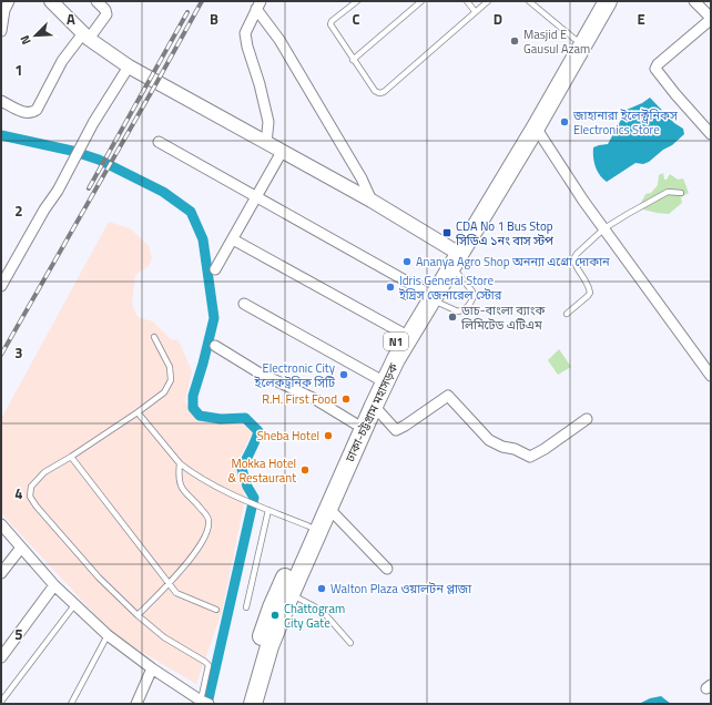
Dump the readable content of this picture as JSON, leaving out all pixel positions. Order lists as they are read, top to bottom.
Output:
{
  "streets": {
    "highway": ["N1", "ঢাকা-চট্টগ্রাম মহাসড়ক"]
  },
  "places": {
    "other": [
      "Masjid E Gausul Azam",
      "জাহানারা ইলেক্ট্রনিকস Electronics Store",
      "Ananya Agro Shop অনন্যা এগ্রো দোকান",
      "Idris General Store ইদ্রিস জেনারেল স্টোর",
      "ডাচ-বাংলা ব্যাংক লিমিটেড এটিএম",
      "Electronic City ইলেকট্রনিক সিটি",
      "R.H. First Food",
      "Sheba Hotel",
      "Mokka Hotel & Restaurant",
      "Walton Plaza ওয়ালটন প্লাজা",
      "Chattogram City Gate"
    ],
    "transit": ["CDA No 1 Bus Stop সিডিএ ১নং বাস স্টপ"]
  },
  "north": "bottom left",
  "grid": {
    "columns": [
      "A",
      "B",
      "C",
      "D",
      "E"
    ],
    "rows": [
      "1",
      "2",
      "3",
      "4",
      "5"
    ]
  }
}
